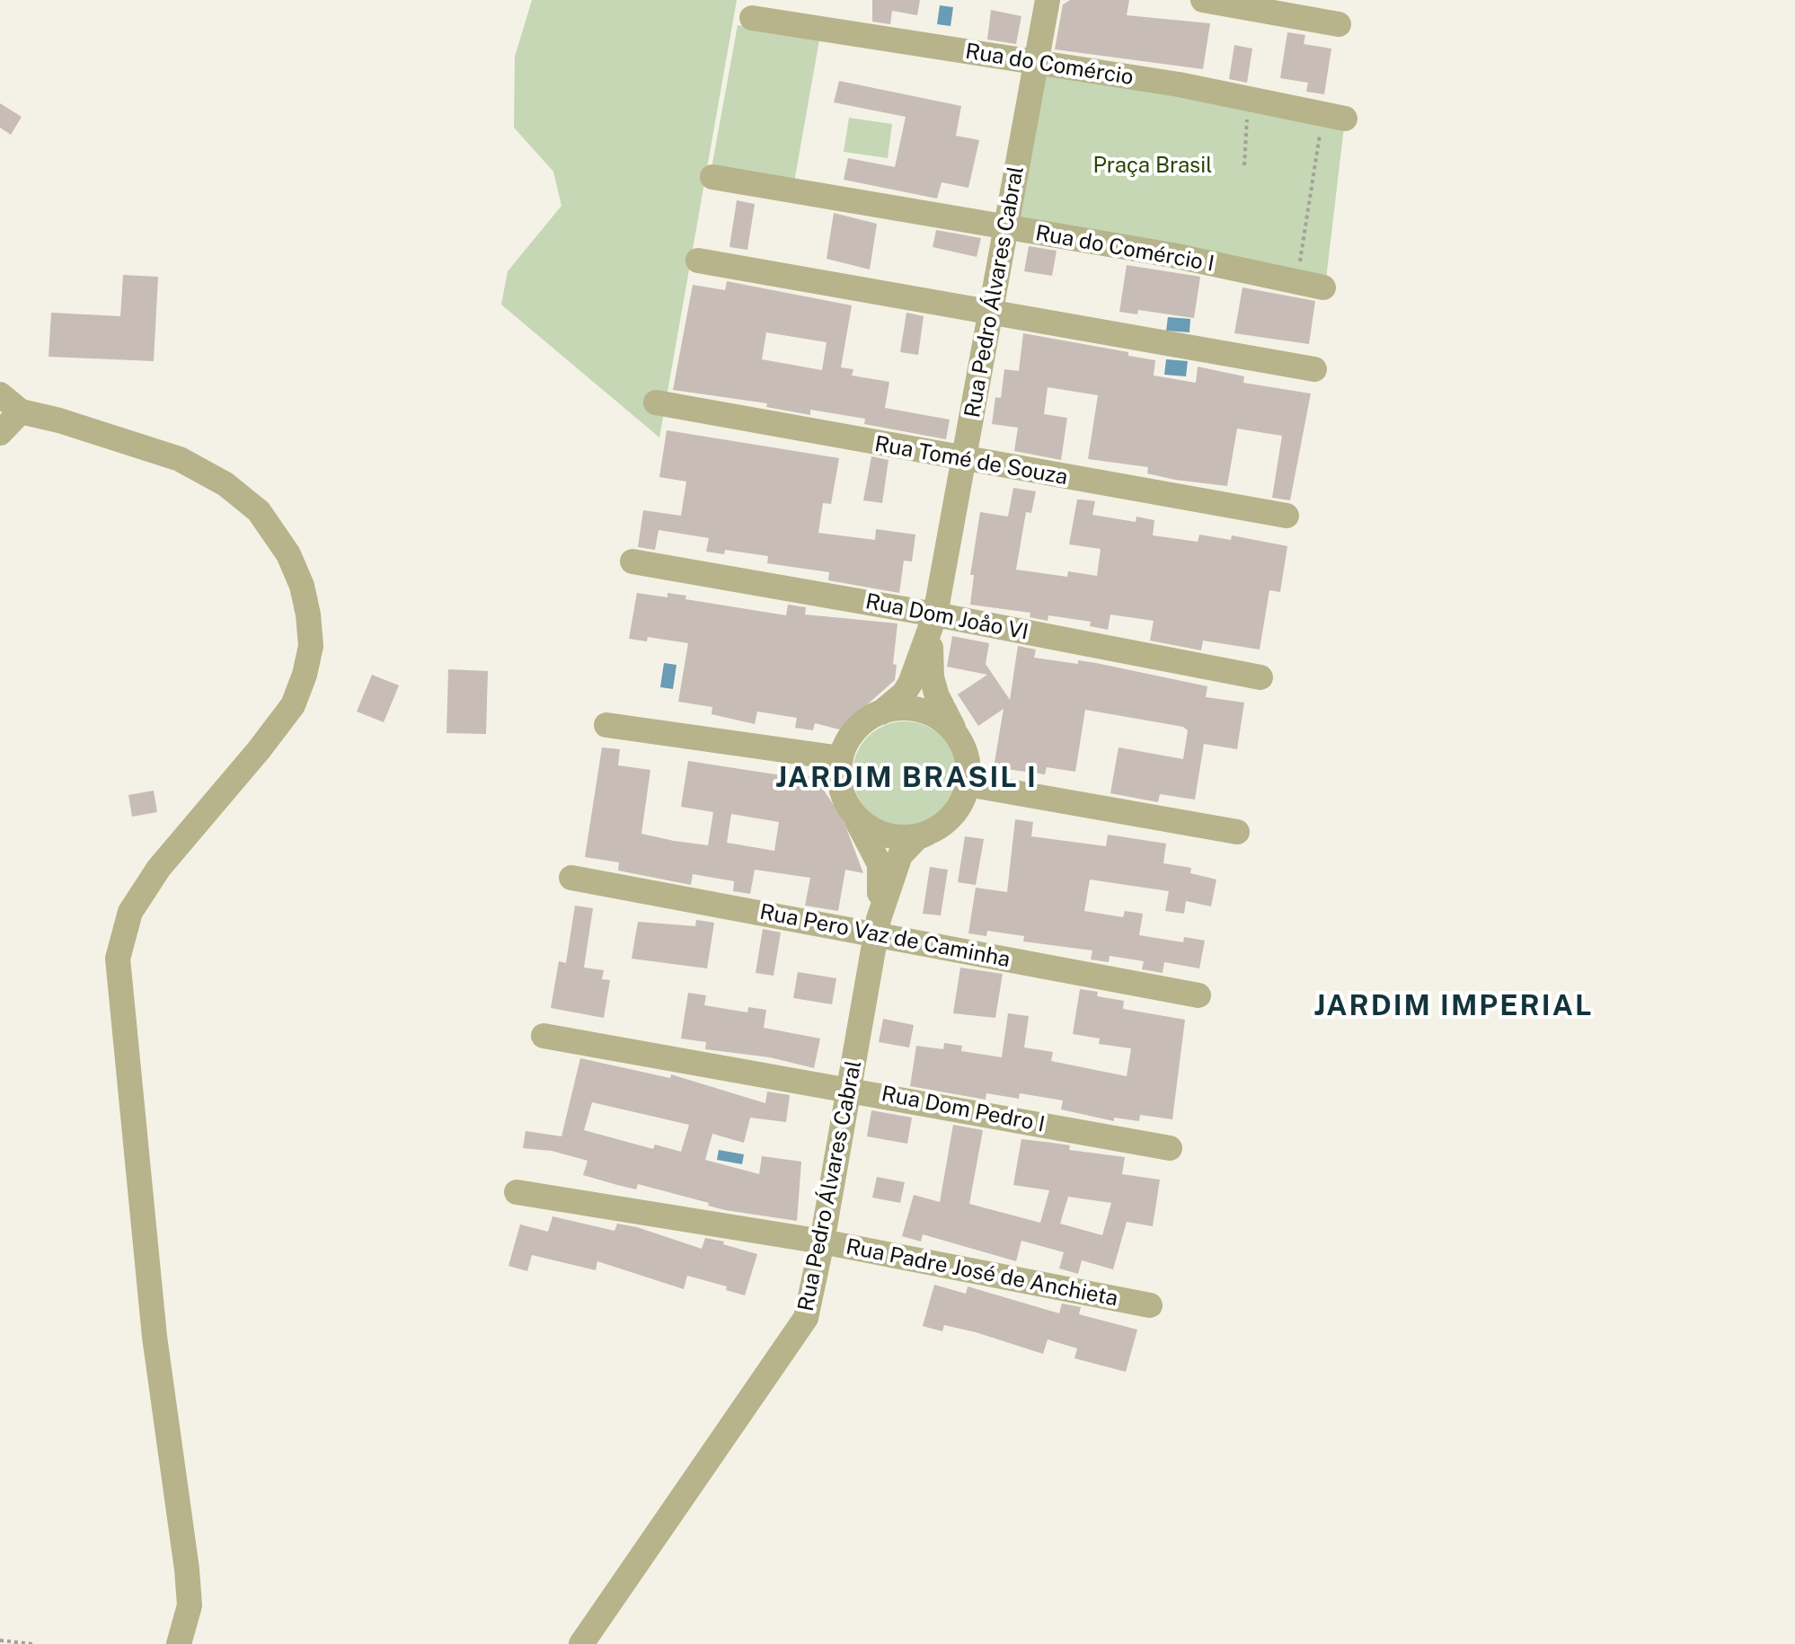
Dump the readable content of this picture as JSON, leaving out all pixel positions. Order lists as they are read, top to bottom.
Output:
{
  "streets": {
    "street": [
      "Rua do Comércio",
      "Rua do Comércio I",
      "Rua Pedro Álvares Cabral",
      "Rua Tomé de Souza",
      "Rua Dom Joåo VI",
      "Rua Pero Vaz de Caminha",
      "Rua Dom Pedro I",
      "Rua Padre José de Anchieta"
    ]
  },
  "crossings": [
    ["Rua do Comércio", "Rua Pedro Álvares Cabral"],
    ["Rua do Comércio I", "Rua Pedro Álvares Cabral"],
    ["Rua Pedro Álvares Cabral", "Rua Tomé de Souza"],
    ["Rua Pedro Álvares Cabral", "Rua Dom Joåo VI"],
    ["Rua Pedro Álvares Cabral", "Rua Pero Vaz de Caminha"],
    ["Rua Pedro Álvares Cabral", "Rua Dom Pedro I"],
    ["Rua Pedro Álvares Cabral", "Rua Padre José de Anchieta"]
  ],
  "districts": ["JARDIM BRASIL I", "JARDIM IMPERIAL"],
  "parks": ["Praça Brasil"]
}
